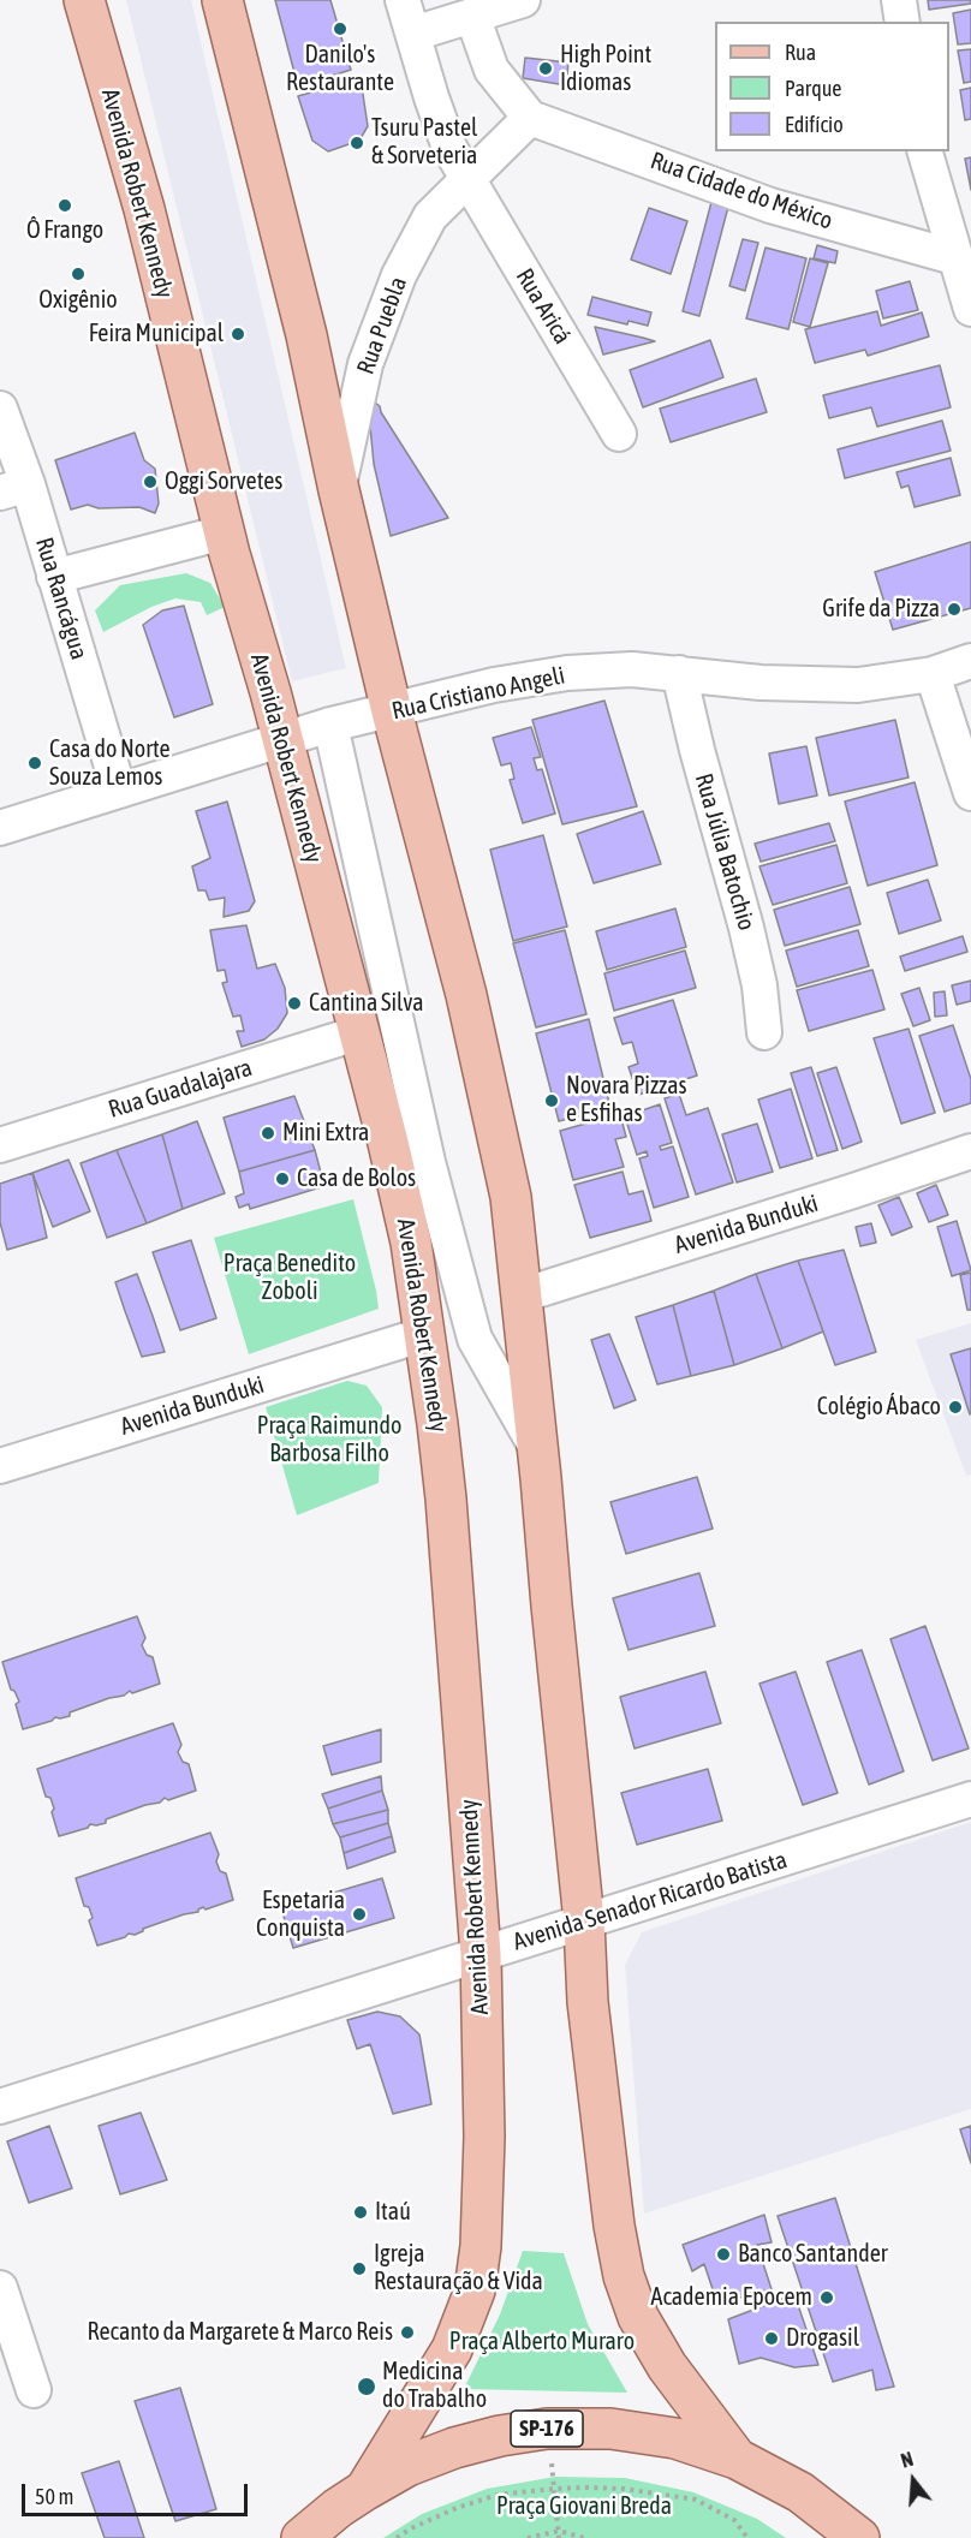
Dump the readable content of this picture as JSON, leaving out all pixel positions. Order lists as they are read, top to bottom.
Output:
{
  "streets": {
    "main road": ["Avenida Robert Kennedy", "SP-176"],
    "street": [
      "Rua Cidade do México",
      "Rua Aricá",
      "Rua Puebla",
      "Rua Rancágua",
      "Rua Cristiano Angeli",
      "Rua Júlia Batochio",
      "Rua Guadalajara",
      "Avenida Bunduki",
      "Avenida Senador Ricardo Batista"
    ]
  },
  "crossings": [
    ["Avenida Robert Kennedy", "Rua Puebla"],
    ["Avenida Robert Kennedy", "Rua Cristiano Angeli"],
    ["Avenida Robert Kennedy", "Rua Guadalajara"],
    ["Avenida Robert Kennedy", "Avenida Bunduki"],
    ["Avenida Robert Kennedy", "Avenida Senador Ricardo Batista"],
    ["Avenida Robert Kennedy", "SP-176"],
    ["Rua Aricá", "Rua Puebla"],
    ["Rua Rancágua", "Rua Cristiano Angeli"],
    ["Rua Cristiano Angeli", "Rua Júlia Batochio"]
  ],
  "parks": [
    "Praça Benedito Zoboli",
    "Praça Raimundo Barbosa Filho",
    "Praça Alberto Muraro",
    "Praça Giovani Breda"
  ],
  "places": [
    "Danilo's Restaurante",
    "High Point Idiomas",
    "Tsuru Pastel & Sorveteria",
    "Ô Frango",
    "Oxigênio",
    "Feira Municipal",
    "Oggi Sorvetes",
    "Grife da Pizza",
    "Casa do Norte Souza Lemos",
    "Cantina Silva",
    "Novara Pizzas e Esfihas",
    "Mini Extra",
    "Casa de Bolos",
    "Colégio Ábaco",
    "Espetaria Conquista",
    "Itaú",
    "Banco Santander",
    "Igreja Restauração & Vida",
    "Academia Epocem",
    "Recanto da Margarete & Marco Reis",
    "Drogasil",
    "Medicina do Trabalho"
  ],
  "legend": ["Rua", "Parque", "Edifício"],
  "scale_bar": "50 m",
  "north": "top"
}
